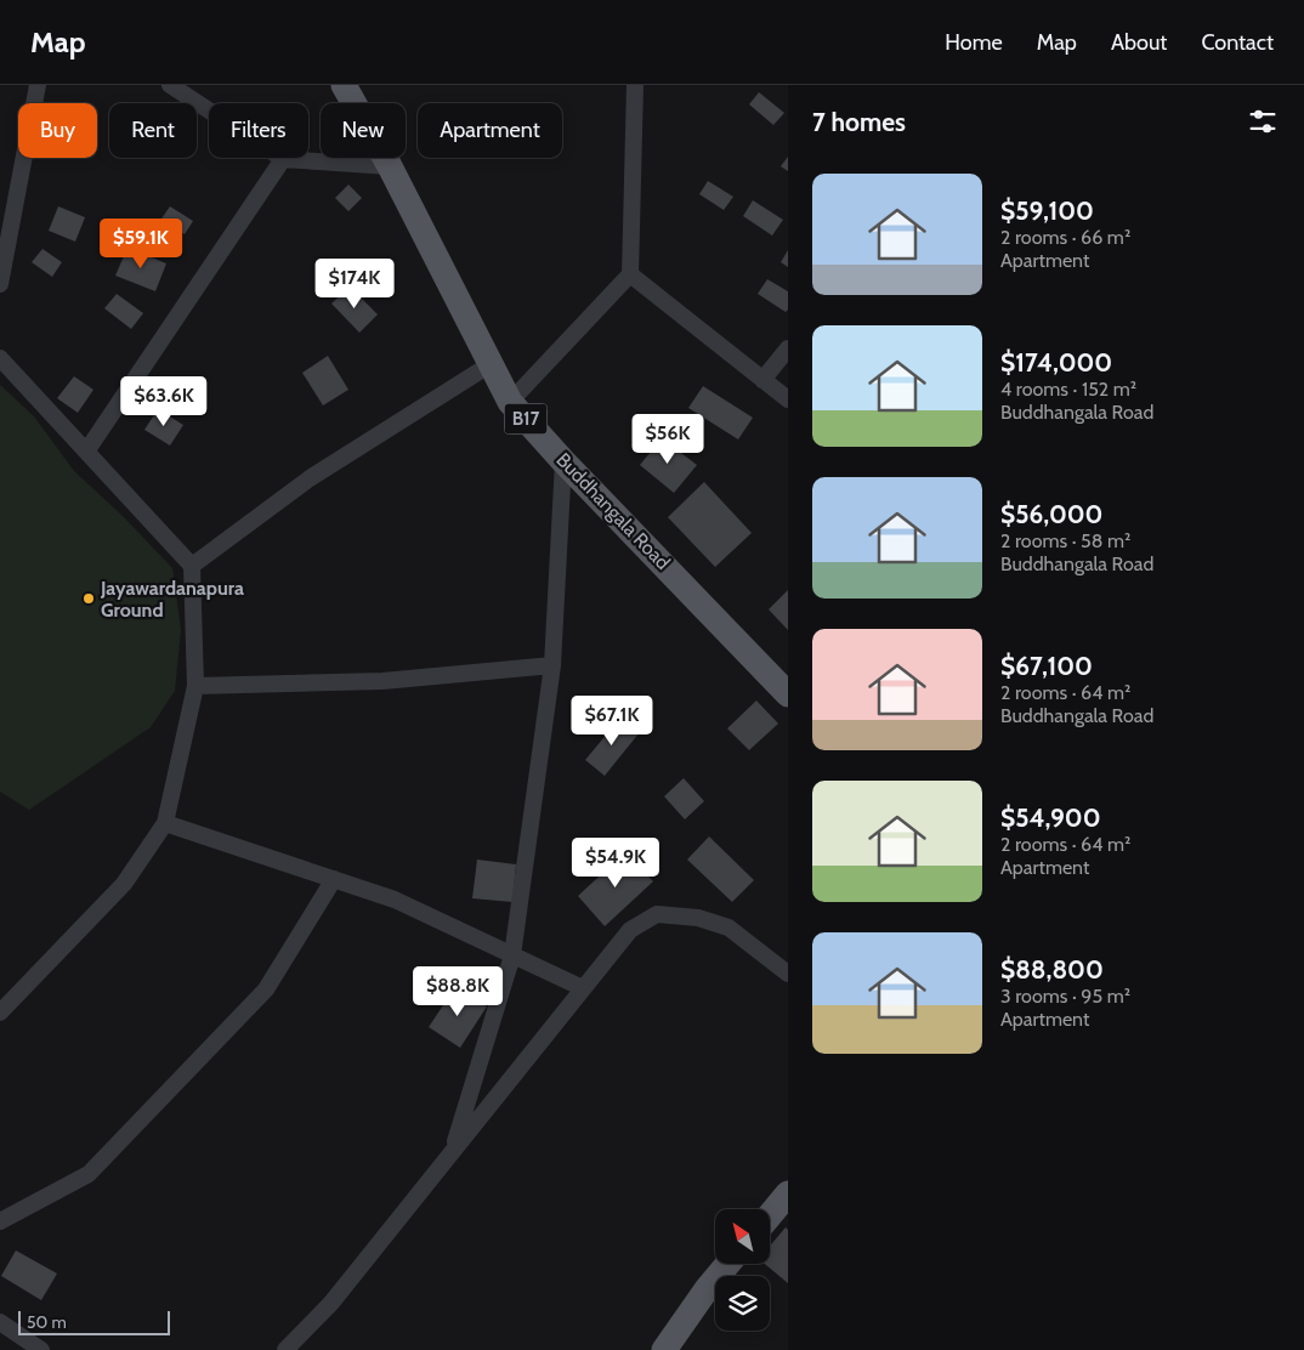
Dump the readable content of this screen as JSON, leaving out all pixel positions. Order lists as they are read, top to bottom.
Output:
{
  "streets": {
    "main road": ["B17", "Buddhangala Road"]
  },
  "places": ["Jayawardanapura Ground"],
  "scale_bar": "50 m",
  "north": "top left",
  "page": {
    "header": "Map",
    "nav": [
      "Home",
      "Map",
      "About",
      "Contact"
    ],
    "heading": "7 homes",
    "chip": [
      "Buy",
      "Rent",
      "Filters",
      "New",
      "Apartment"
    ],
    "list": [
      {
        "name": "$59,100",
        "note": "2 rooms · 66 m² · Apartment"
      },
      {
        "name": "$174,000",
        "note": "4 rooms · 152 m² · Buddhangala Road"
      },
      {
        "name": "$56,000",
        "note": "2 rooms · 58 m² · Buddhangala Road"
      },
      {
        "name": "$67,100",
        "note": "2 rooms · 64 m² · Buddhangala Road"
      },
      {
        "name": "$54,900",
        "note": "2 rooms · 64 m² · Apartment"
      },
      {
        "name": "$88,800",
        "note": "3 rooms · 95 m² · Apartment"
      }
    ],
    "price": [
      "$59.1K",
      "$174K",
      "$63.6K",
      "$56K",
      "$67.1K",
      "$54.9K",
      "$88.8K"
    ],
    "scale": "50 m"
  }
}
